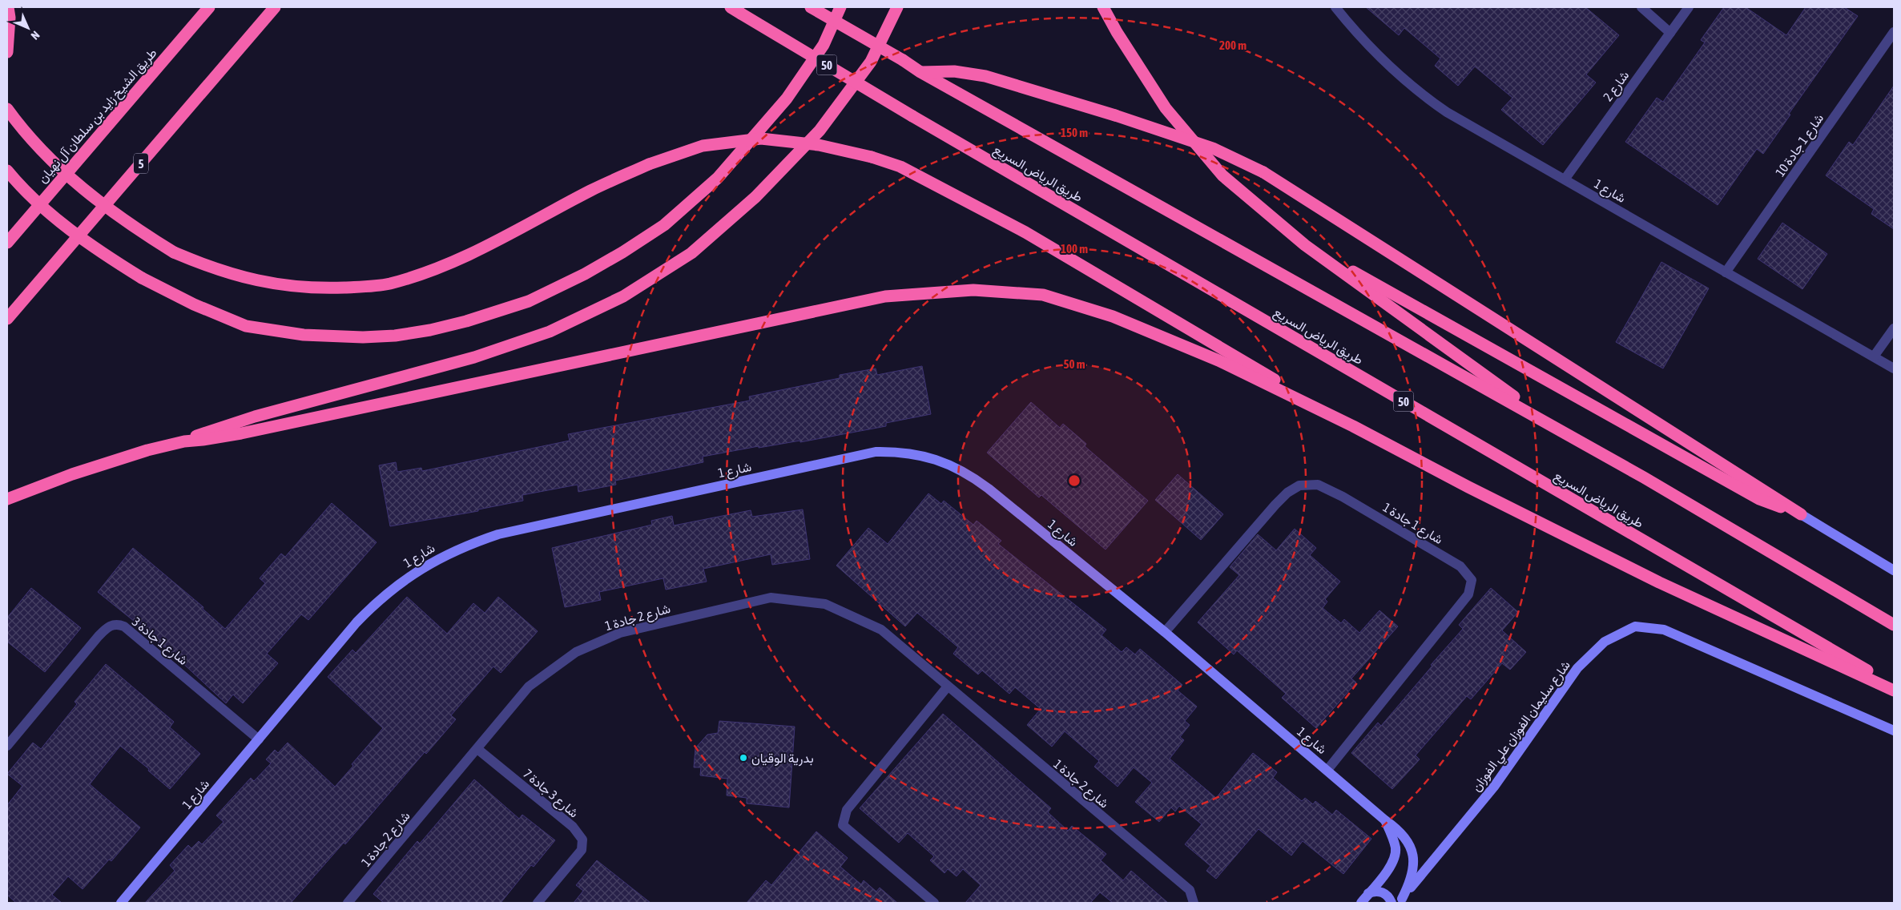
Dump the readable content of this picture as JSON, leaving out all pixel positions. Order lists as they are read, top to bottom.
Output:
{
  "streets": {
    "highway": [
      "50",
      "طريق الشيخ زايد بن سلطان آل نهيان",
      "5",
      "طريق الرياض السريع"
    ],
    "street": [
      "شارع 2",
      "شارع 1 جادة 10",
      "شارع 1",
      "شارع 1 جادة 1",
      "شارع 2 جادة 1",
      "شارع 1 جادة 3",
      "شارع سليمان الفوزان علي الفوزان",
      "شارع 3 جادة 7"
    ]
  },
  "crossings": [
    ["شارع 2", "شارع 1"],
    ["شارع 1 جادة 10", "شارع 1"],
    ["شارع 1", "شارع 1 جادة 1"],
    ["شارع 1", "شارع 1 جادة 3"],
    ["شارع 1", "شارع سليمان الفوزان علي الفوزان"],
    ["شارع 2 جادة 1", "شارع 3 جادة 7"]
  ],
  "places": ["بدرية الوقيان"],
  "north": "bottom right",
  "rings": [
    "200 m",
    "150 m",
    "100 m",
    "50 m"
  ]
}
